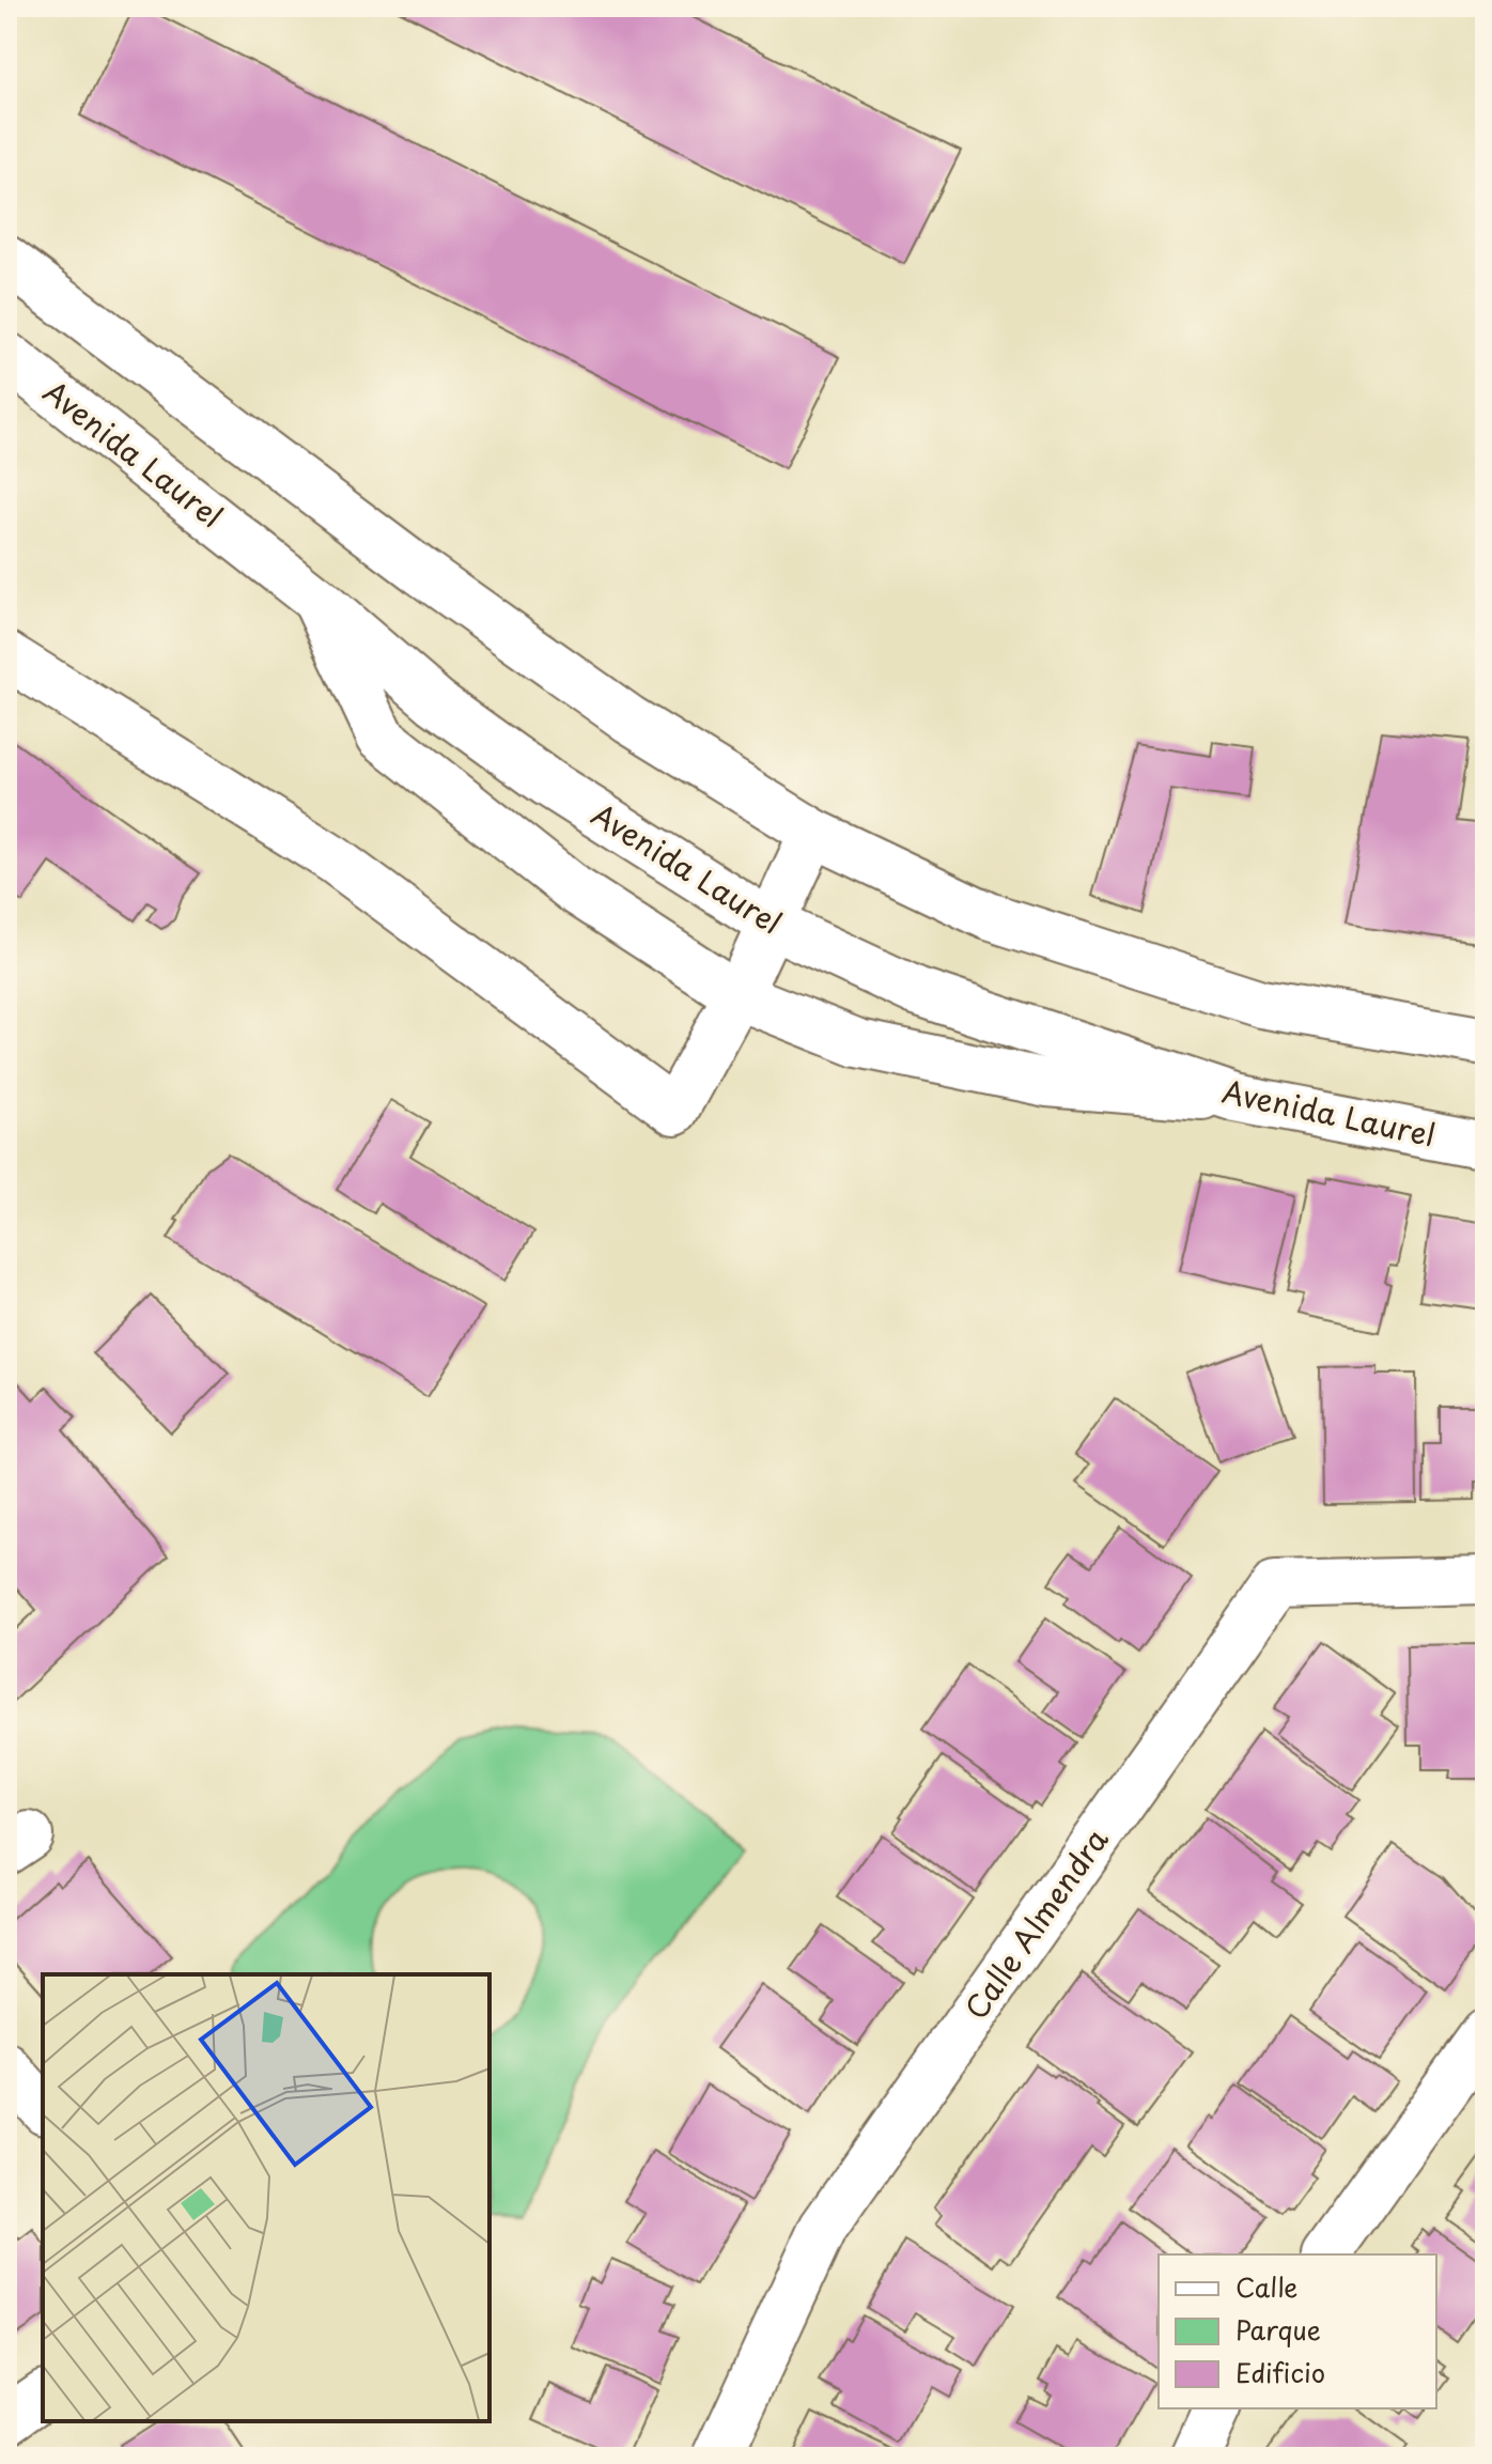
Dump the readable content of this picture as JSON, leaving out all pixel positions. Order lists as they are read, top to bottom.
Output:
{
  "streets": {
    "street": ["Avenida Laurel", "Calle Almendra"]
  },
  "legend": ["Calle", "Parque", "Edificio"]
}
